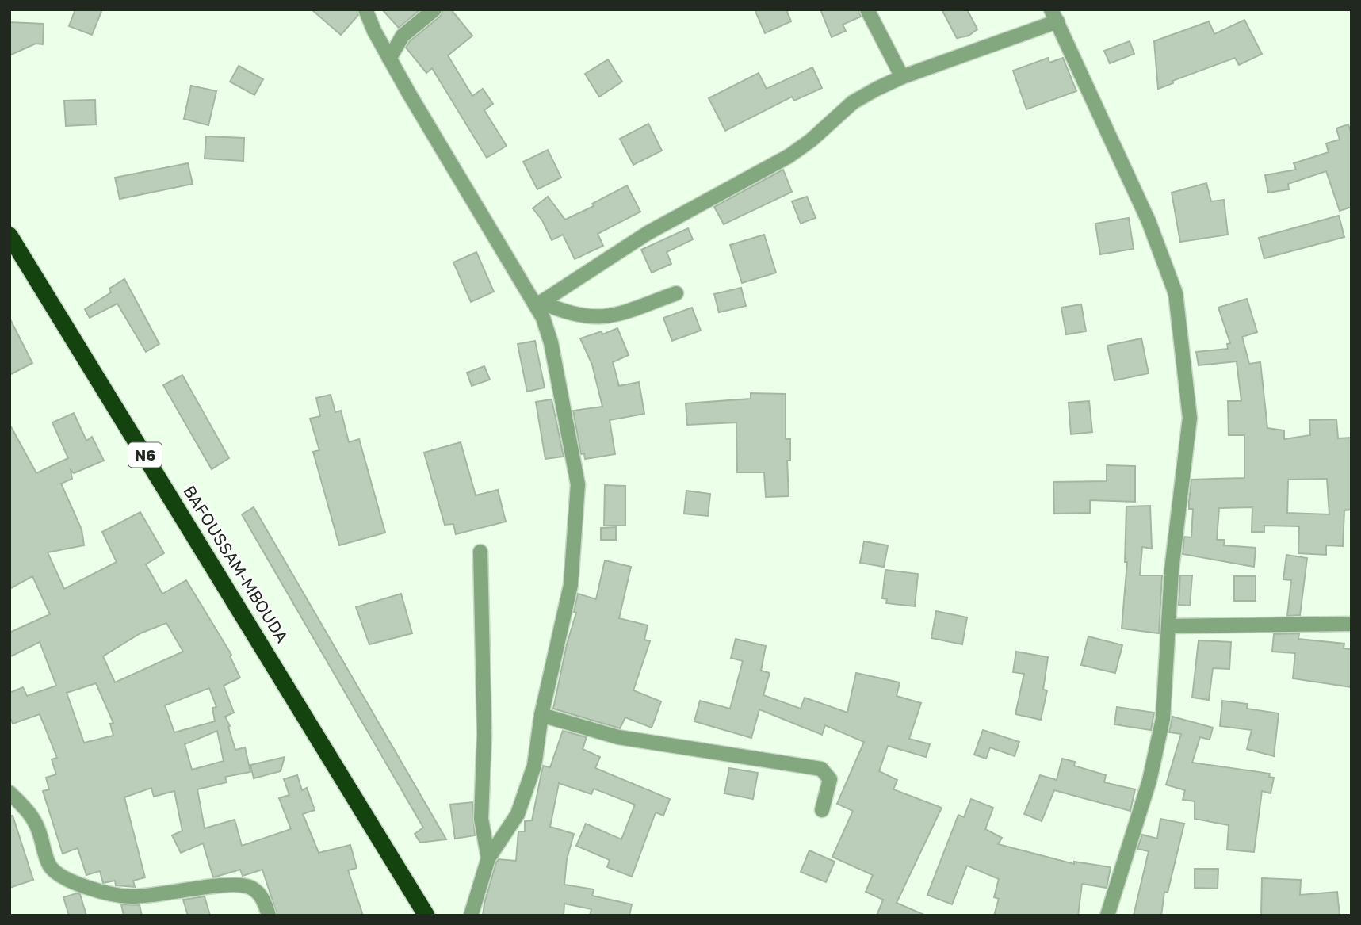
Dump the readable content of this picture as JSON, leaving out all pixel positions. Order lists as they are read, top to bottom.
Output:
{
  "streets": {
    "highway": ["N6", "BAFOUSSAM-MBOUDA"]
  }
}
